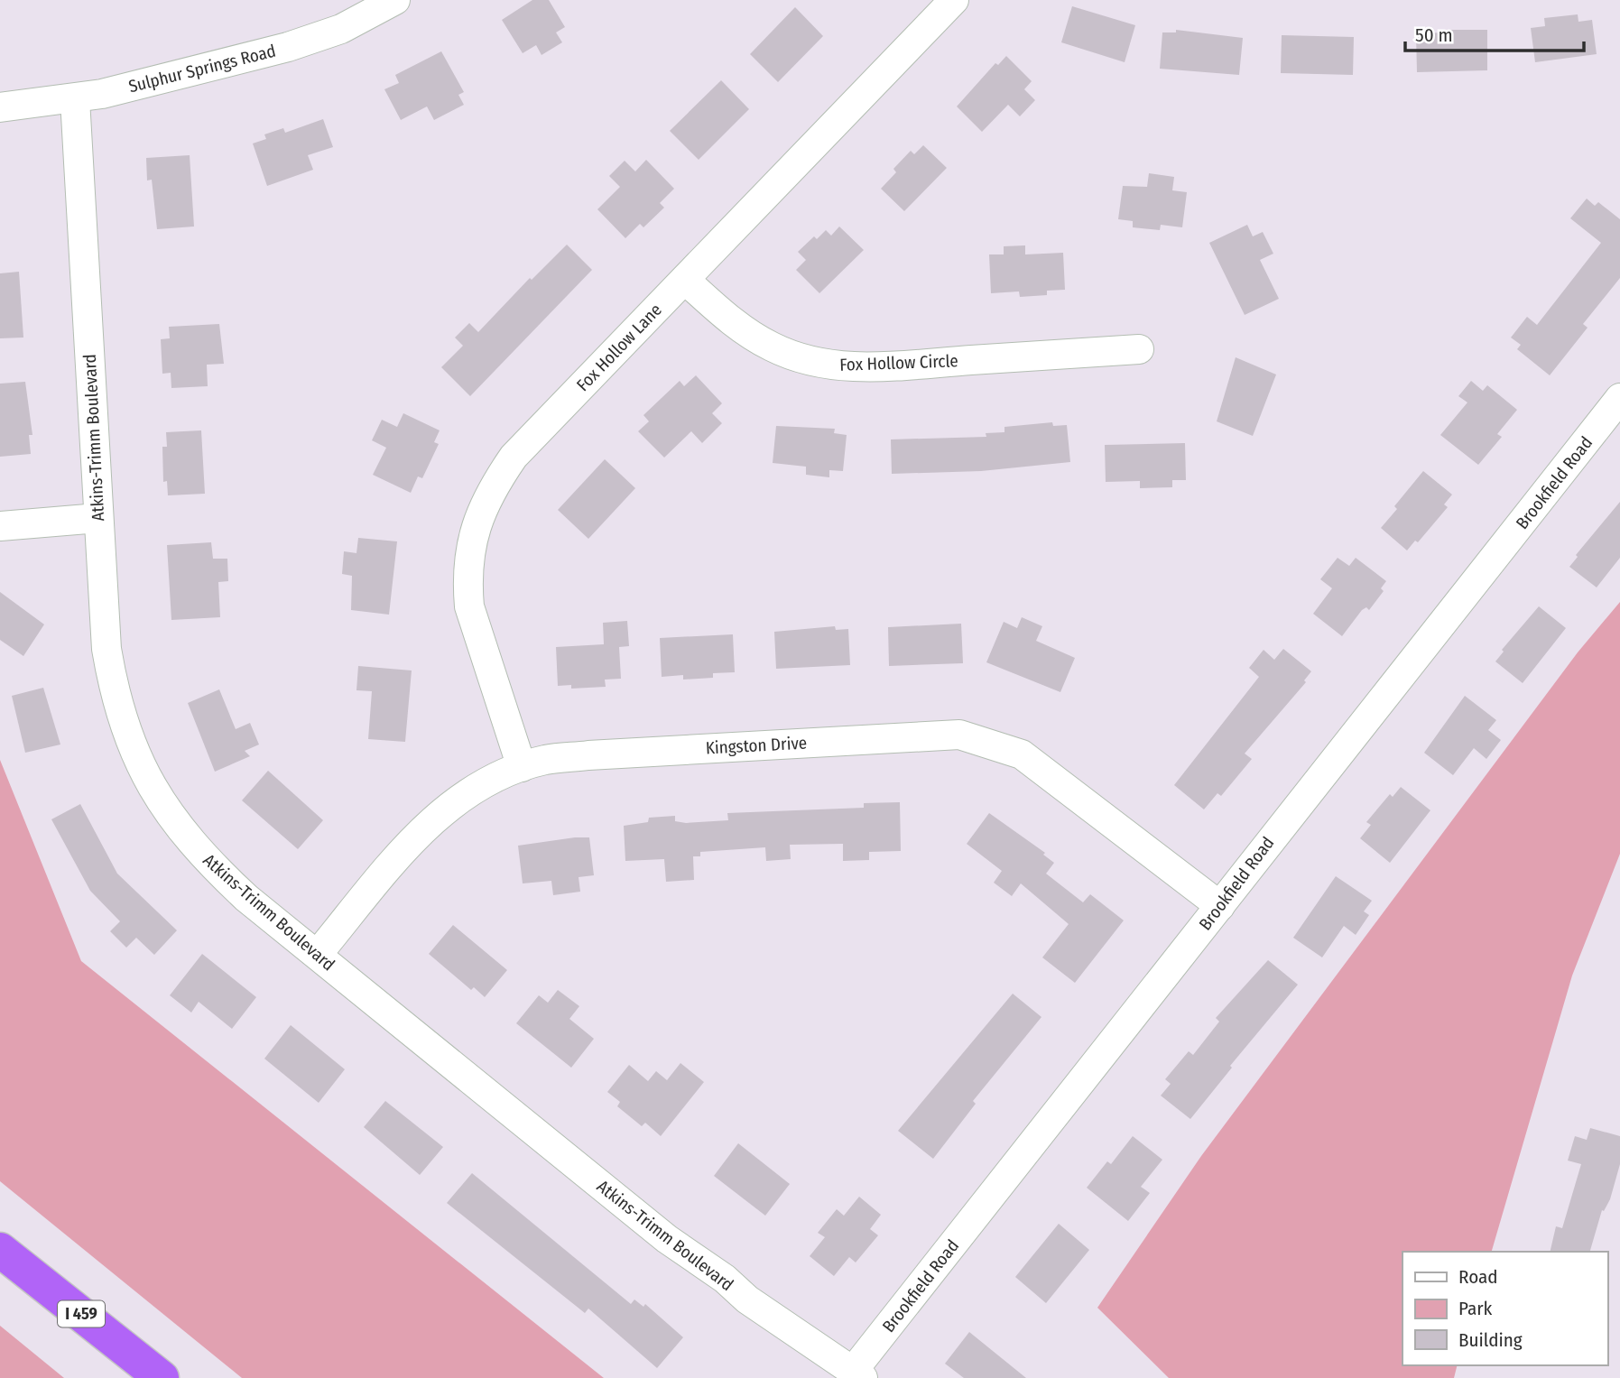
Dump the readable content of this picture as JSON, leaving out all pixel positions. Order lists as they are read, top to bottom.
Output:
{
  "streets": {
    "highway": ["I 459"],
    "street": [
      "Sulphur Springs Road",
      "Fox Hollow Lane",
      "Fox Hollow Circle",
      "Atkins-Trimm Boulevard",
      "Brookfield Road",
      "Kingston Drive"
    ]
  },
  "crossings": [
    ["Sulphur Springs Road", "Atkins-Trimm Boulevard"],
    ["Fox Hollow Lane", "Fox Hollow Circle"],
    ["Fox Hollow Lane", "Kingston Drive"],
    ["Atkins-Trimm Boulevard", "Brookfield Road"],
    ["Atkins-Trimm Boulevard", "Kingston Drive"],
    ["Brookfield Road", "Kingston Drive"]
  ],
  "legend": ["Road", "Park", "Building"],
  "scale_bar": "50 m"
}
